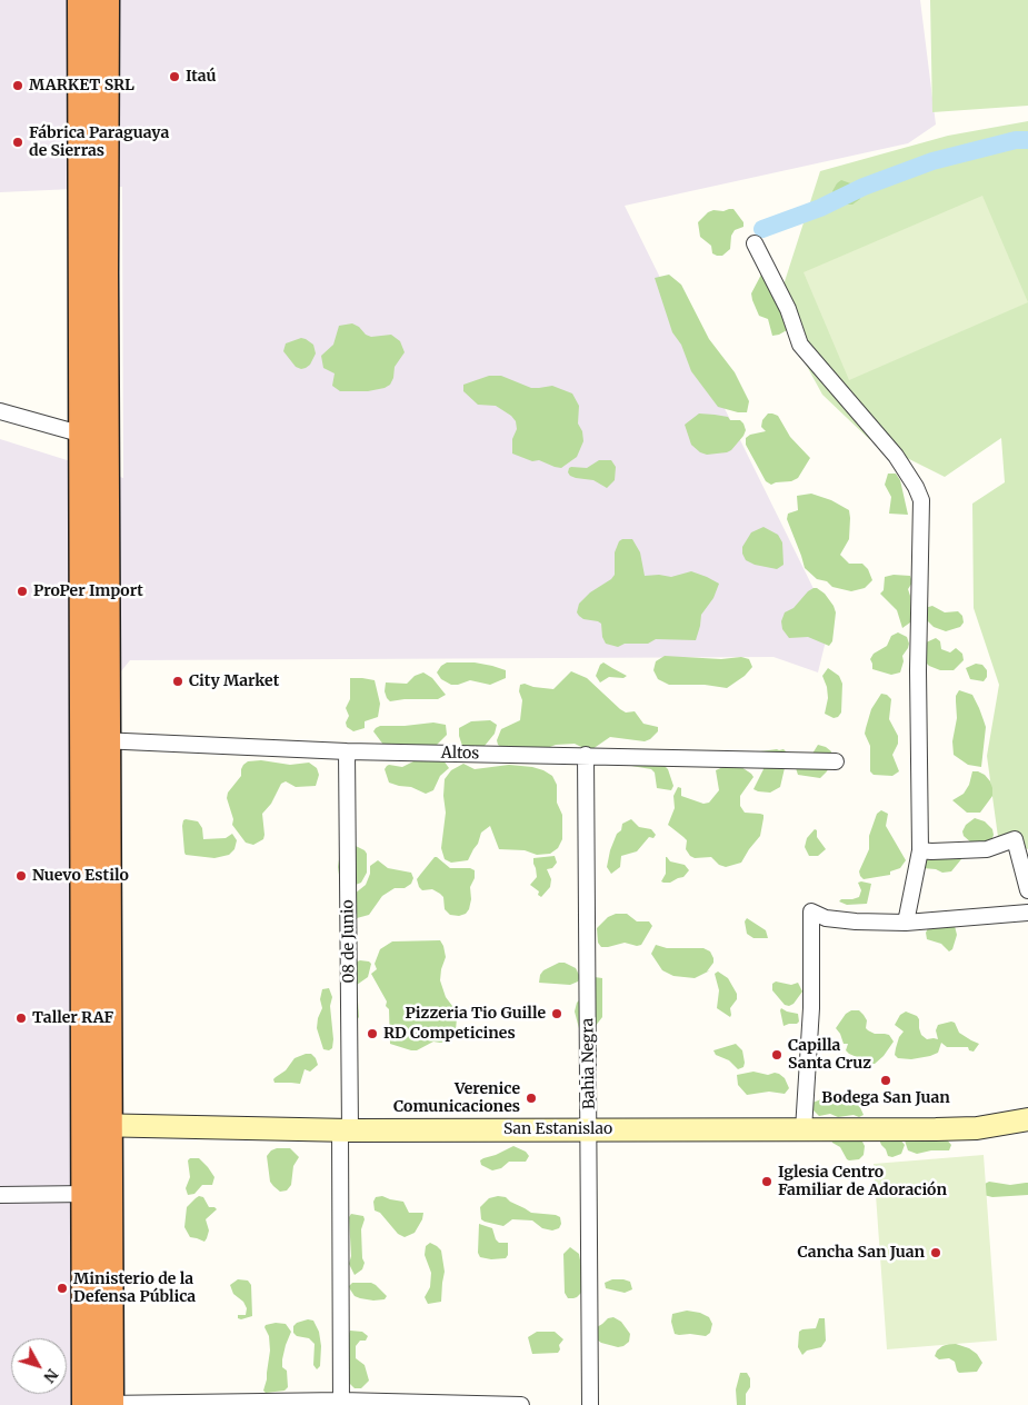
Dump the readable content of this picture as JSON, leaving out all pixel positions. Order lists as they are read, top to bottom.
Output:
{
  "streets": {
    "main road": ["San Estanislao"],
    "street": ["Altos", "08 de Junio", "Bahia Negra"]
  },
  "crossings": [
    ["Altos", "08 de Junio"],
    ["Altos", "Bahia Negra"],
    ["08 de Junio", "San Estanislao"],
    ["Bahia Negra", "San Estanislao"]
  ],
  "places": [
    "Itaú",
    "MARKET SRL",
    "Fábrica Paraguaya de Sierras",
    "ProPer Import",
    "City Market",
    "Nuevo Estilo",
    "Pizzeria Tio Guille",
    "Taller RAF",
    "RD Competicines",
    "Capilla Santa Cruz",
    "Bodega San Juan",
    "Verenice Comunicaciones",
    "Iglesia Centro Familiar de Adoración",
    "Cancha San Juan",
    "Ministerio de la Defensa Pública"
  ],
  "north": "bottom right"
}
